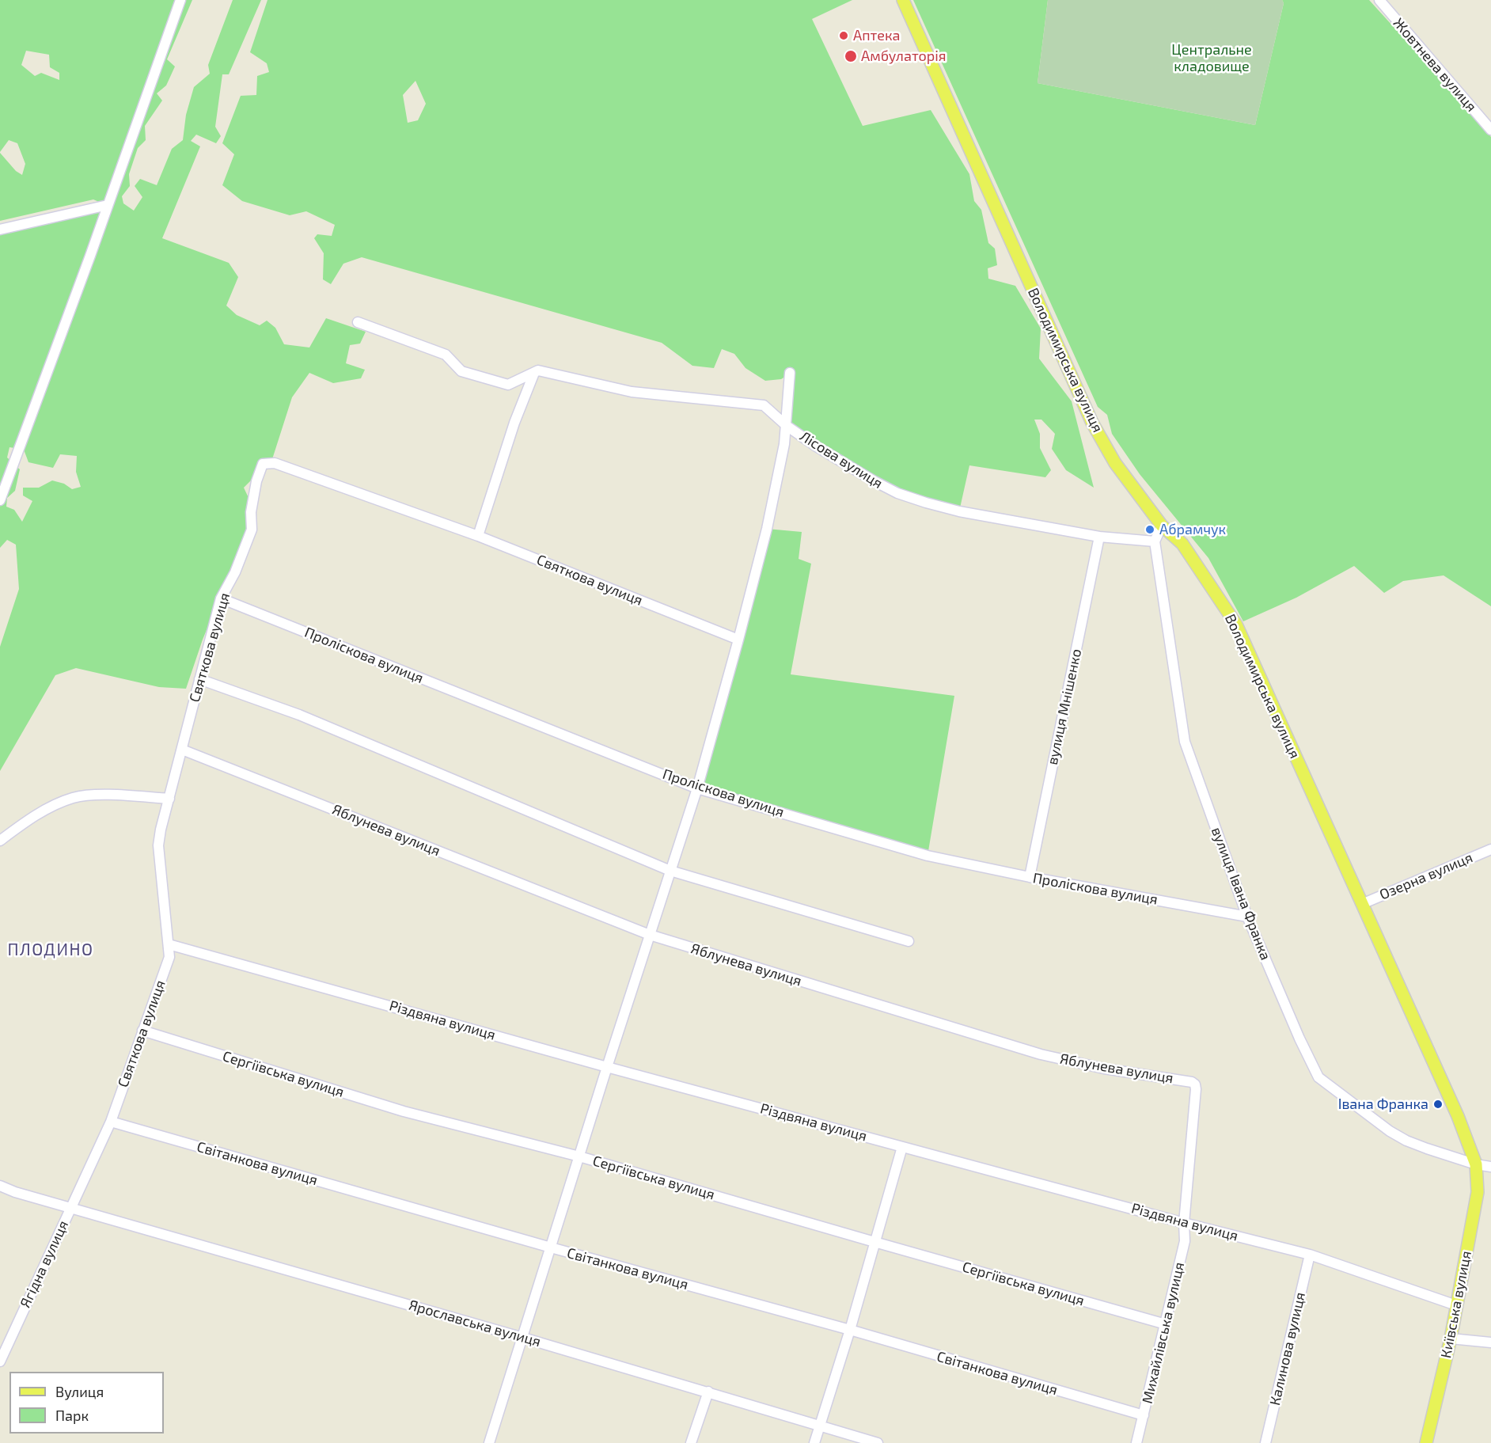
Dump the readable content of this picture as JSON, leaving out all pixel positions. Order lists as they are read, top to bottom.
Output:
{
  "streets": {
    "main road": ["Володимирська вулиця", "Київська вулиця"],
    "street": [
      "Жовтнева вулиця",
      "Лісова вулиця",
      "Святкова вулиця",
      "Проліскова вулиця",
      "вулиця Мнішенко",
      "Яблунева вулиця",
      "Озерна вулиця",
      "вулиця Івана Франка",
      "Різдвяна вулиця",
      "Сергіївська вулиця",
      "Світанкова вулиця",
      "Ягідна вулиця",
      "Ярославська вулиця",
      "Михайлівська вулиця",
      "Калинова вулиця"
    ]
  },
  "crossings": [
    ["Володимирська вулиця", "Озерна вулиця"],
    ["Володимирська вулиця", "вулиця Івана Франка"],
    ["Володимирська вулиця", "Київська вулиця"],
    ["Лісова вулиця", "вулиця Мнішенко"],
    ["Лісова вулиця", "вулиця Івана Франка"],
    ["Святкова вулиця", "Проліскова вулиця"],
    ["Святкова вулиця", "Яблунева вулиця"],
    ["Святкова вулиця", "Різдвяна вулиця"],
    ["Святкова вулиця", "Сергіївська вулиця"],
    ["Святкова вулиця", "Світанкова вулиця"],
    ["Святкова вулиця", "Ягідна вулиця"],
    ["Святкова вулиця", "Ярославська вулиця"],
    ["Проліскова вулиця", "вулиця Мнішенко"],
    ["Проліскова вулиця", "вулиця Івана Франка"],
    ["Яблунева вулиця", "Різдвяна вулиця"],
    ["Яблунева вулиця", "Михайлівська вулиця"],
    ["вулиця Івана Франка", "Київська вулиця"],
    ["Різдвяна вулиця", "Київська вулиця"],
    ["Різдвяна вулиця", "Михайлівська вулиця"],
    ["Різдвяна вулиця", "Калинова вулиця"],
    ["Сергіївська вулиця", "Михайлівська вулиця"],
    ["Світанкова вулиця", "Михайлівська вулиця"],
    ["Ягідна вулиця", "Ярославська вулиця"]
  ],
  "districts": ["ПЛОДИНО"],
  "parks": ["Центральне кладовище"],
  "places": [
    "Аптека",
    "Амбулаторія",
    "Абрамчук",
    "Івана Франка"
  ],
  "legend": ["Вулиця", "Парк"]
}
